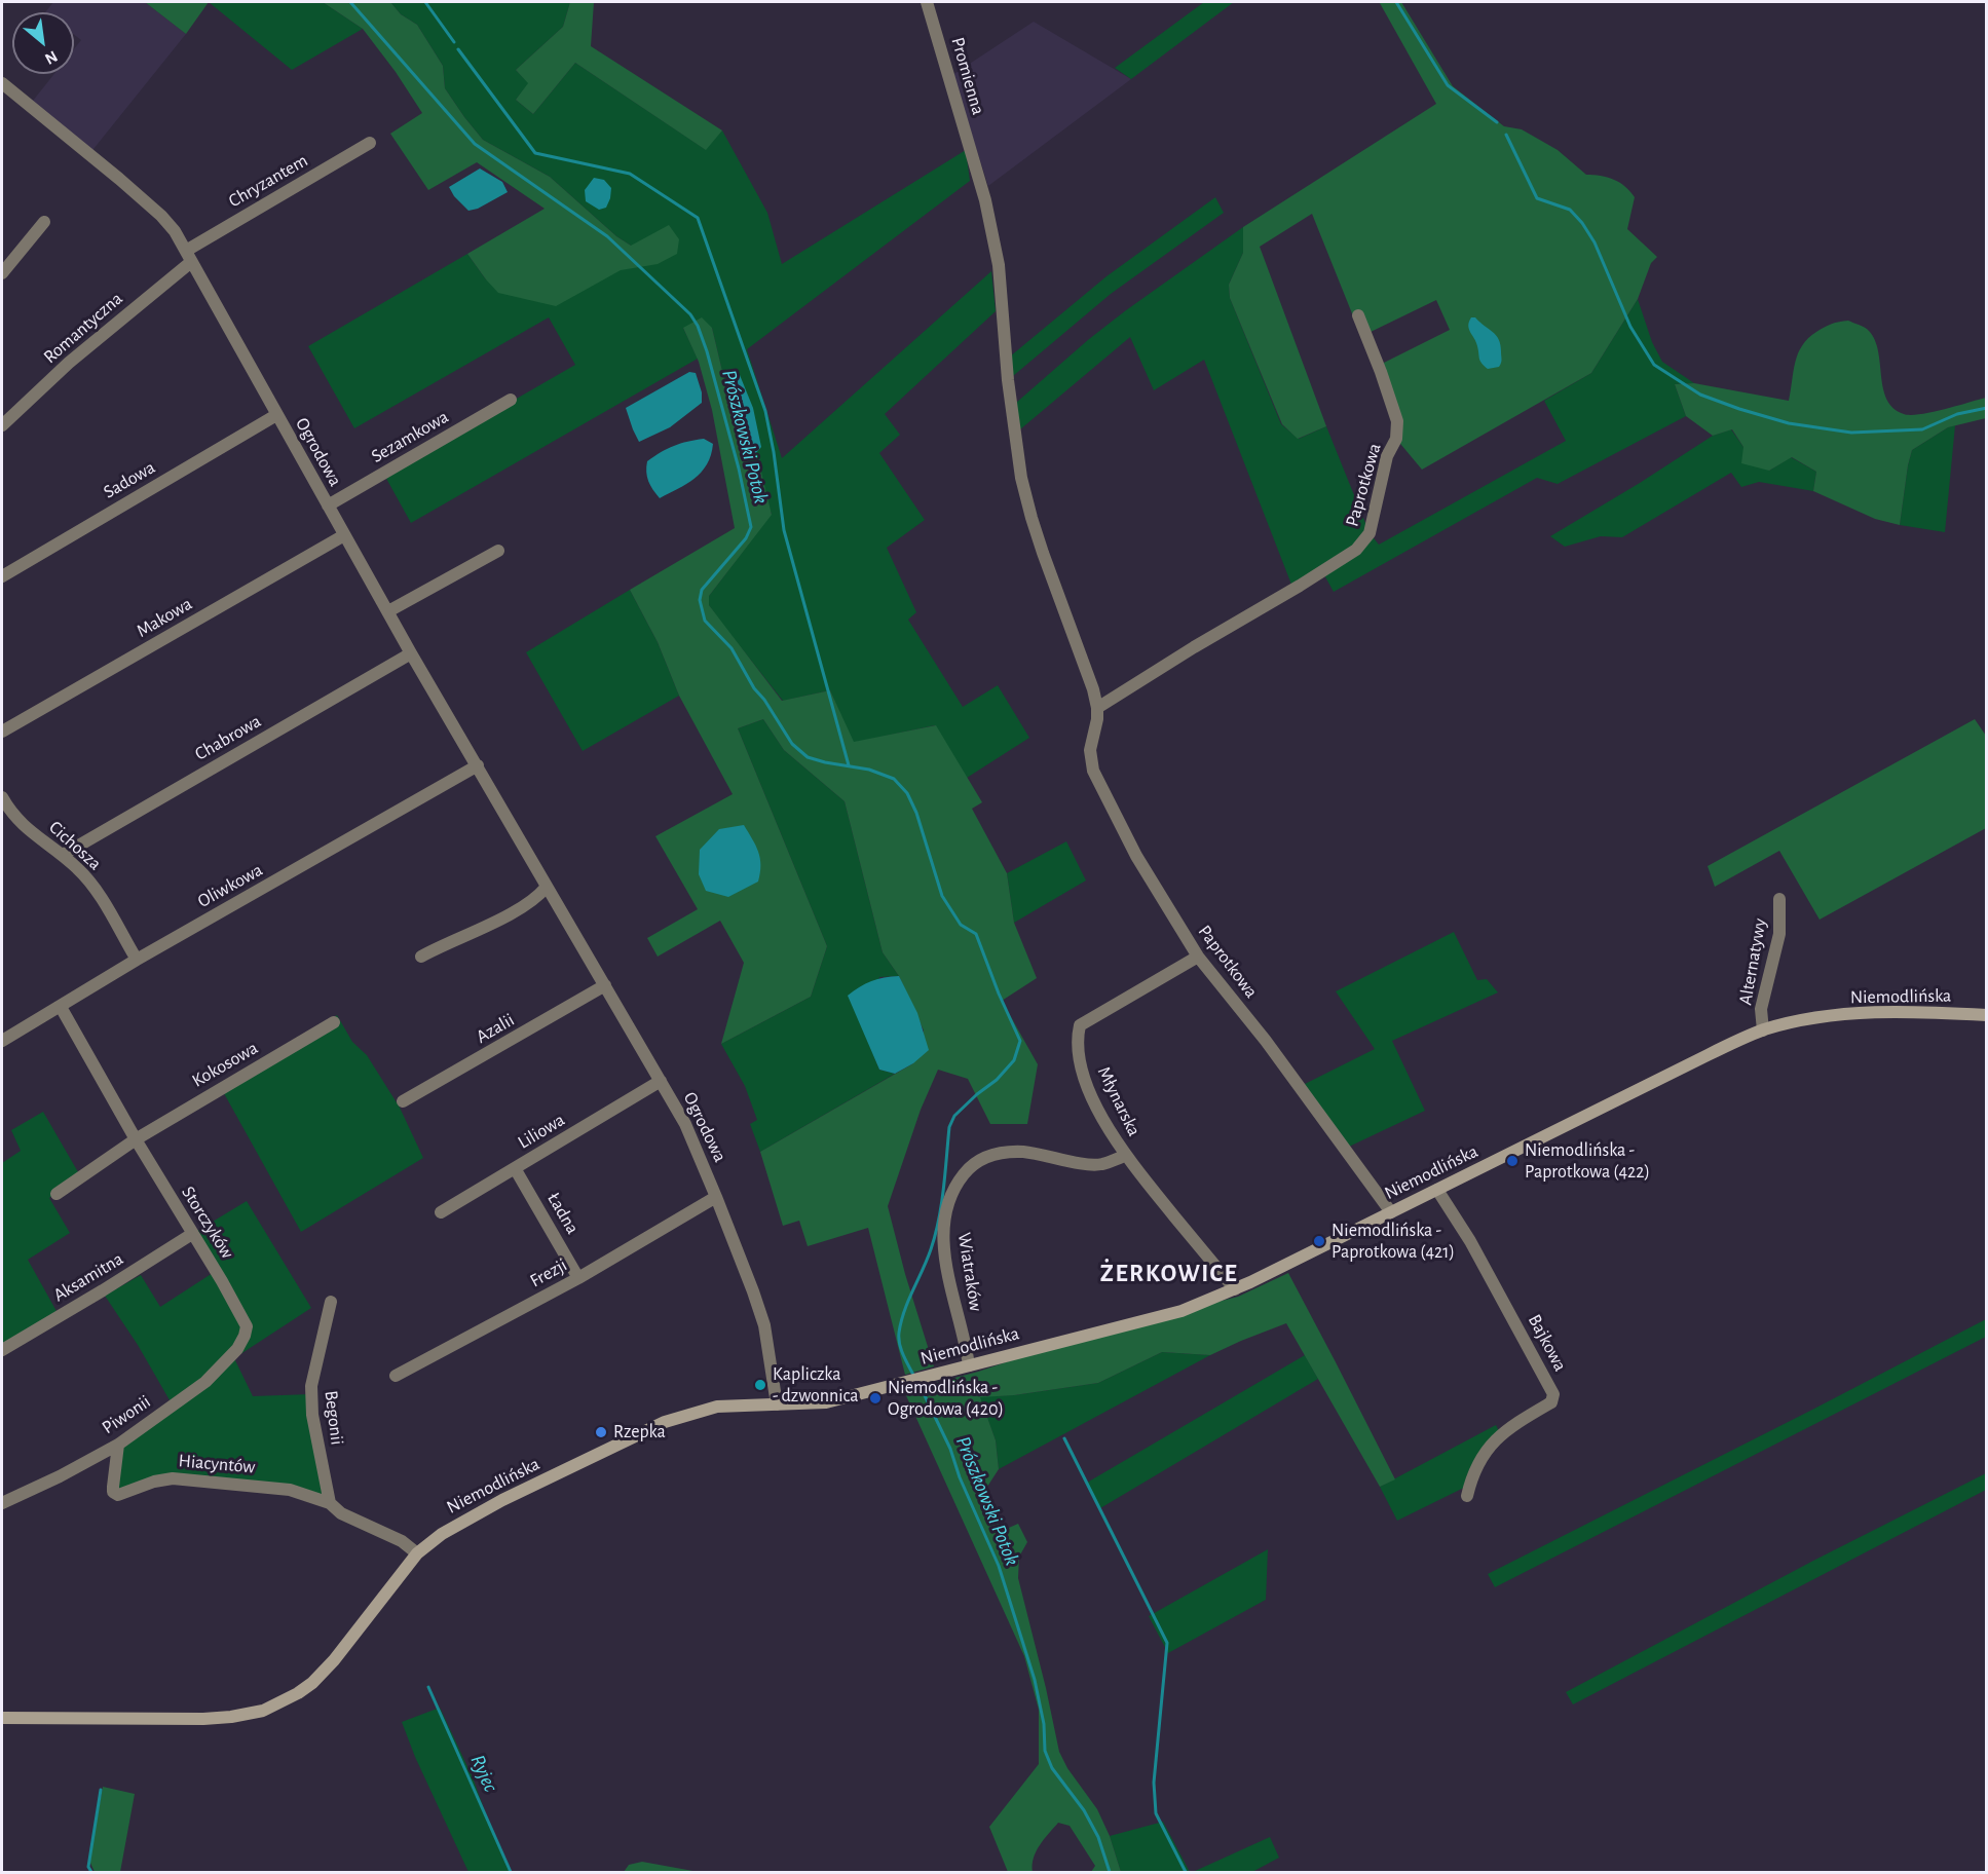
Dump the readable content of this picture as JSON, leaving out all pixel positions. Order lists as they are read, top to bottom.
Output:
{
  "streets": {
    "main road": ["Niemodlińska"],
    "street": [
      "Promienna",
      "Chryzantem",
      "Romantyczna",
      "Sezamkowa",
      "Ogrodowa",
      "Sadowa",
      "Paprotkowa",
      "Makowa",
      "Chabrowa",
      "Cichosza",
      "Oliwkowa",
      "Alternatywy",
      "Azalii",
      "Kokosowa",
      "Młynarska",
      "Liliowa",
      "Ładna",
      "Storczyków",
      "Wiatraków",
      "Frezji",
      "Aksamitna",
      "Bajkowa",
      "Piwonii",
      "Begonii",
      "Hiacyntów"
    ]
  },
  "crossings": [
    ["Promienna", "Paprotkowa"],
    ["Chryzantem", "Romantyczna"],
    ["Chryzantem", "Ogrodowa"],
    ["Romantyczna", "Ogrodowa"],
    ["Sezamkowa", "Ogrodowa"],
    ["Ogrodowa", "Sadowa"],
    ["Ogrodowa", "Makowa"],
    ["Ogrodowa", "Chabrowa"],
    ["Ogrodowa", "Oliwkowa"],
    ["Ogrodowa", "Niemodlińska"],
    ["Ogrodowa", "Azalii"],
    ["Ogrodowa", "Liliowa"],
    ["Ogrodowa", "Frezji"],
    ["Paprotkowa", "Niemodlińska"],
    ["Paprotkowa", "Młynarska"],
    ["Chabrowa", "Cichosza"],
    ["Cichosza", "Oliwkowa"],
    ["Oliwkowa", "Storczyków"],
    ["Alternatywy", "Niemodlińska"],
    ["Niemodlińska", "Młynarska"],
    ["Niemodlińska", "Wiatraków"],
    ["Niemodlińska", "Bajkowa"],
    ["Kokosowa", "Storczyków"],
    ["Młynarska", "Wiatraków"],
    ["Liliowa", "Ładna"],
    ["Ładna", "Frezji"],
    ["Storczyków", "Aksamitna"],
    ["Storczyków", "Piwonii"],
    ["Piwonii", "Hiacyntów"],
    ["Begonii", "Hiacyntów"]
  ],
  "districts": ["ŻERKOWICE"],
  "water": ["Prószkowski Potok", "Ryjec"],
  "places": [
    "Niemodlińska - Paprotkowa (422)",
    "Niemodlińska - Paprotkowa (421)",
    "Kapliczka - dzwonnica",
    "Niemodlińska - Ogrodowa (420)",
    "Rzepka"
  ],
  "north": "bottom right"
}
